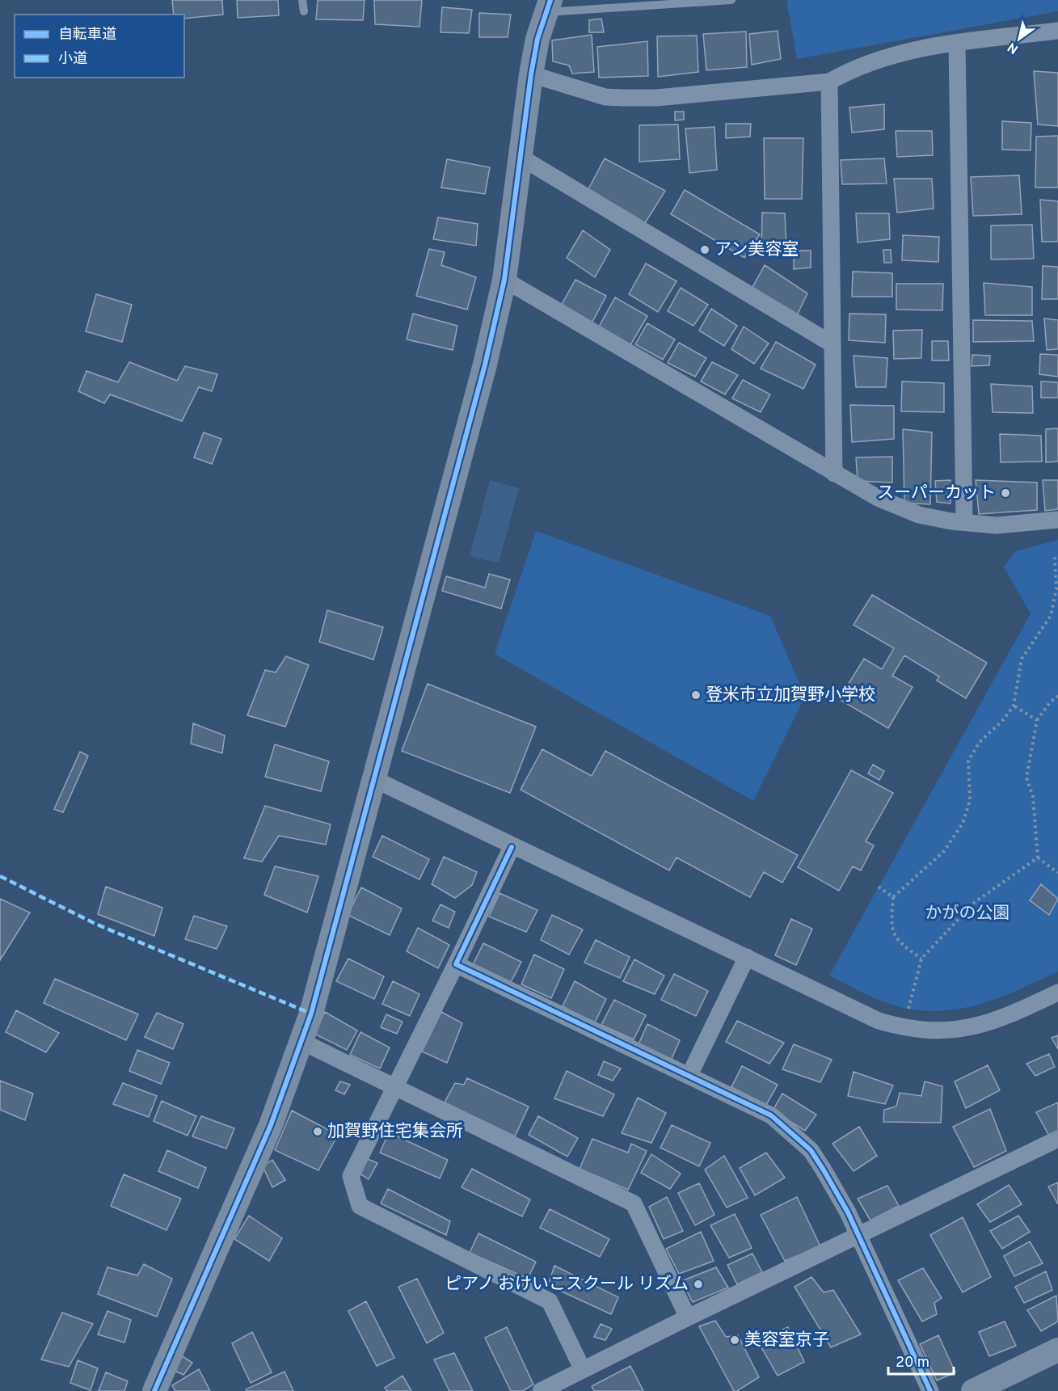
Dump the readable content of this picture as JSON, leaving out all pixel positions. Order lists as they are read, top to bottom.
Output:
{
  "parks": ["かがの公園"],
  "places": [
    "アン美容室",
    "スーパーカット",
    "登米市立加賀野小学校",
    "加賀野住宅集会所",
    "ピアノ おけいこスクール リズム",
    "美容室京子"
  ],
  "legend": ["自転車道", "小道"],
  "scale_bar": "20 m",
  "north": "bottom left"
}
